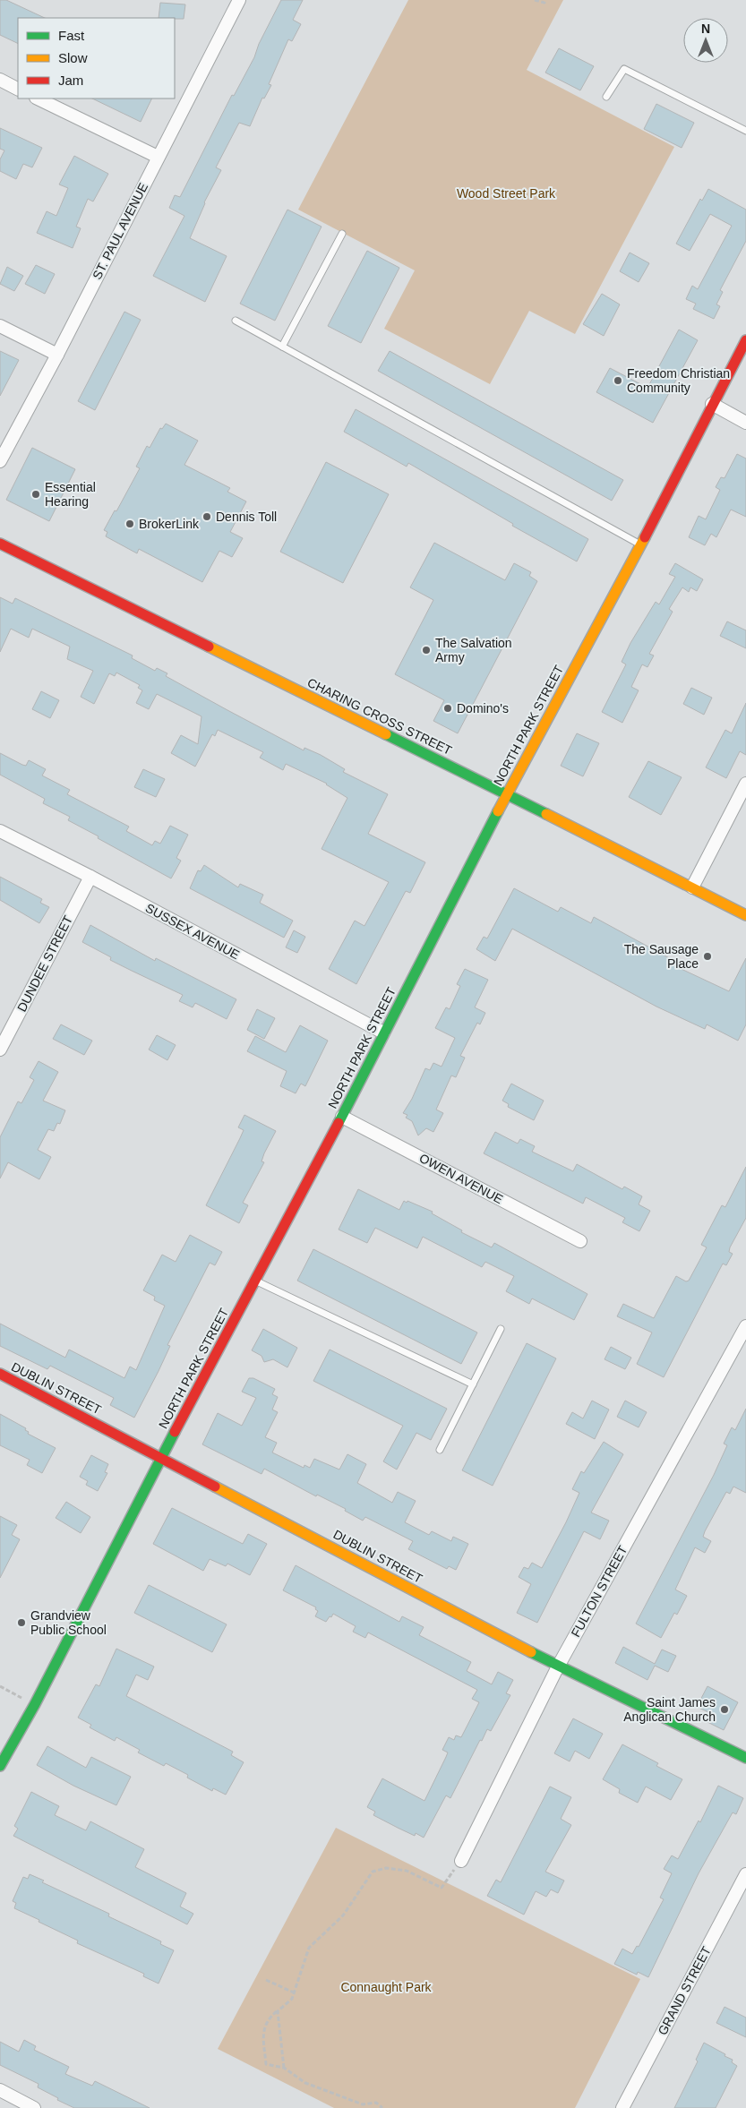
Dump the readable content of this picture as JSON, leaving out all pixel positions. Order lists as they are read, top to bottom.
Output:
{
  "streets": {
    "street": [
      "ST. PAUL AVENUE",
      "CHARING CROSS STREET",
      "NORTH PARK STREET",
      "SUSSEX AVENUE",
      "DUNDEE STREET",
      "OWEN AVENUE",
      "DUBLIN STREET",
      "FULTON STREET",
      "GRAND STREET"
    ]
  },
  "crossings": [
    ["CHARING CROSS STREET", "NORTH PARK STREET"],
    ["NORTH PARK STREET", "SUSSEX AVENUE"],
    ["NORTH PARK STREET", "OWEN AVENUE"],
    ["NORTH PARK STREET", "DUBLIN STREET"],
    ["SUSSEX AVENUE", "DUNDEE STREET"],
    ["DUBLIN STREET", "FULTON STREET"]
  ],
  "parks": ["Wood Street Park", "Connaught Park"],
  "places": [
    "Freedom Christian Community",
    "Essential Hearing",
    "Dennis Toll",
    "BrokerLink",
    "The Salvation Army",
    "Domino's",
    "The Sausage Place",
    "Grandview Public School",
    "Saint James Anglican Church"
  ],
  "legend": ["Fast", "Slow", "Jam"],
  "north": "top"
}
